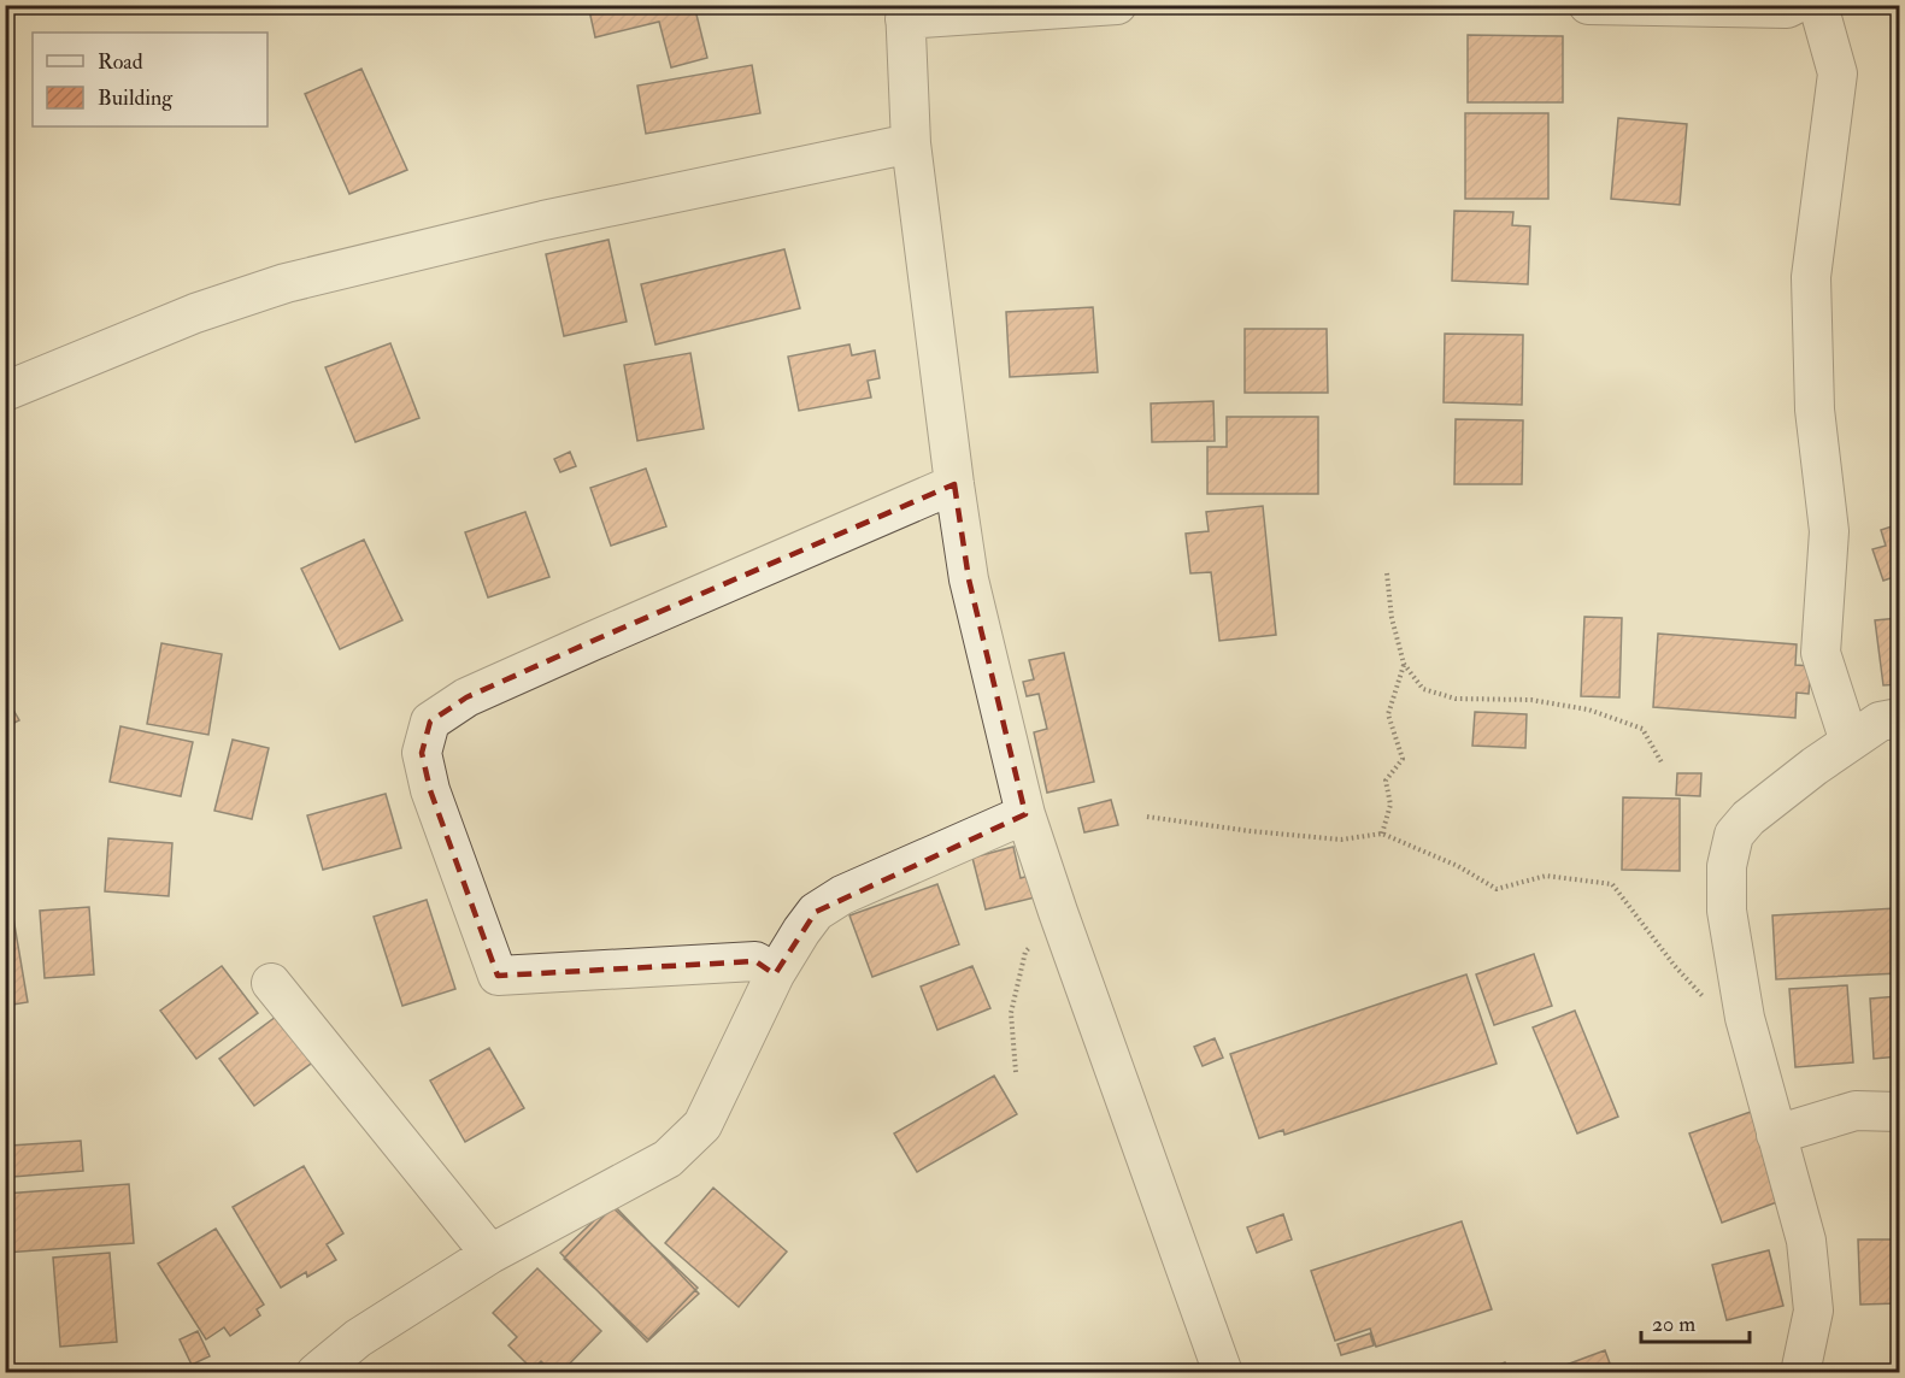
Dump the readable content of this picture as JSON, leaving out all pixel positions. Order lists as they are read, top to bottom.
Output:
{
  "legend": ["Road", "Building"],
  "scale_bar": "20 m"
}
